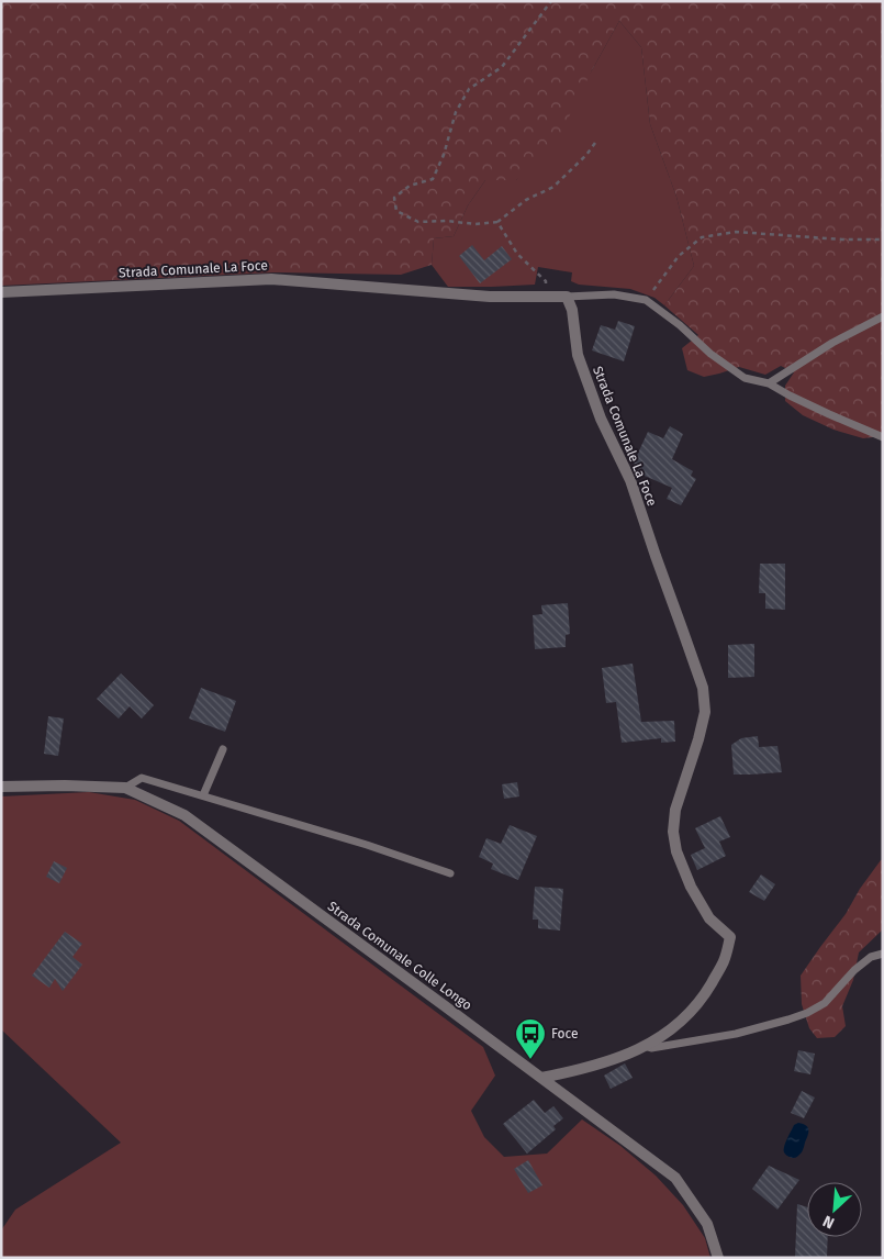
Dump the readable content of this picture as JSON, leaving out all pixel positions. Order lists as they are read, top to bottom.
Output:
{
  "streets": {
    "street": ["Strada Comunale La Foce", "Strada Comunale Colle Longo"]
  },
  "crossings": [
    ["Strada Comunale La Foce", "Strada Comunale Colle Longo"]
  ],
  "places": {
    "bus stop": ["Foce"]
  },
  "north": "bottom left"
}
